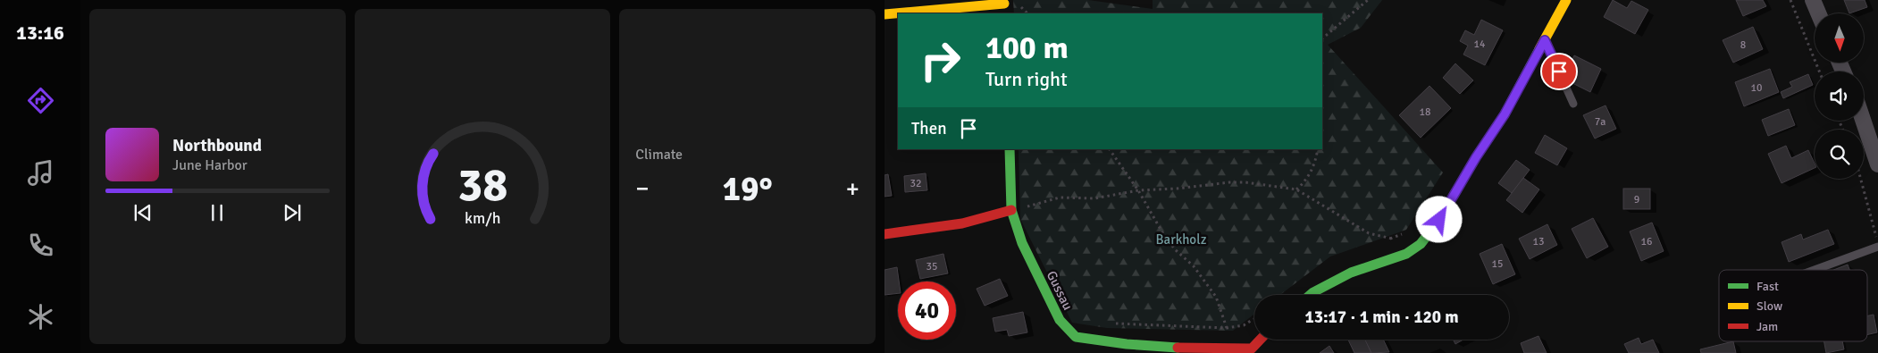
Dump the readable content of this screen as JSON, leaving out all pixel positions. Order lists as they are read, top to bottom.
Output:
{
  "streets": {
    "street": ["Gussau"]
  },
  "parks": ["Barkholz"],
  "house_numbers": [
    "14",
    "8",
    "10",
    "18",
    "7a",
    "32",
    "9",
    "13",
    "16",
    "15",
    "35"
  ],
  "legend": ["Fast", "Slow", "Jam"],
  "north": "bottom",
  "page": {
    "tabs": "13:16",
    "tile": "Climate",
    "turn": ["100 m", "Turn right"],
    "then": "Then",
    "song": ["Northbound", "June Harbor"],
    "heat": ["−", "19°", "+"],
    "limit": "40",
    "trip": "13:17 · 1 min · 120 m",
    "gauge": ["38", "km/h"]
  }
}
